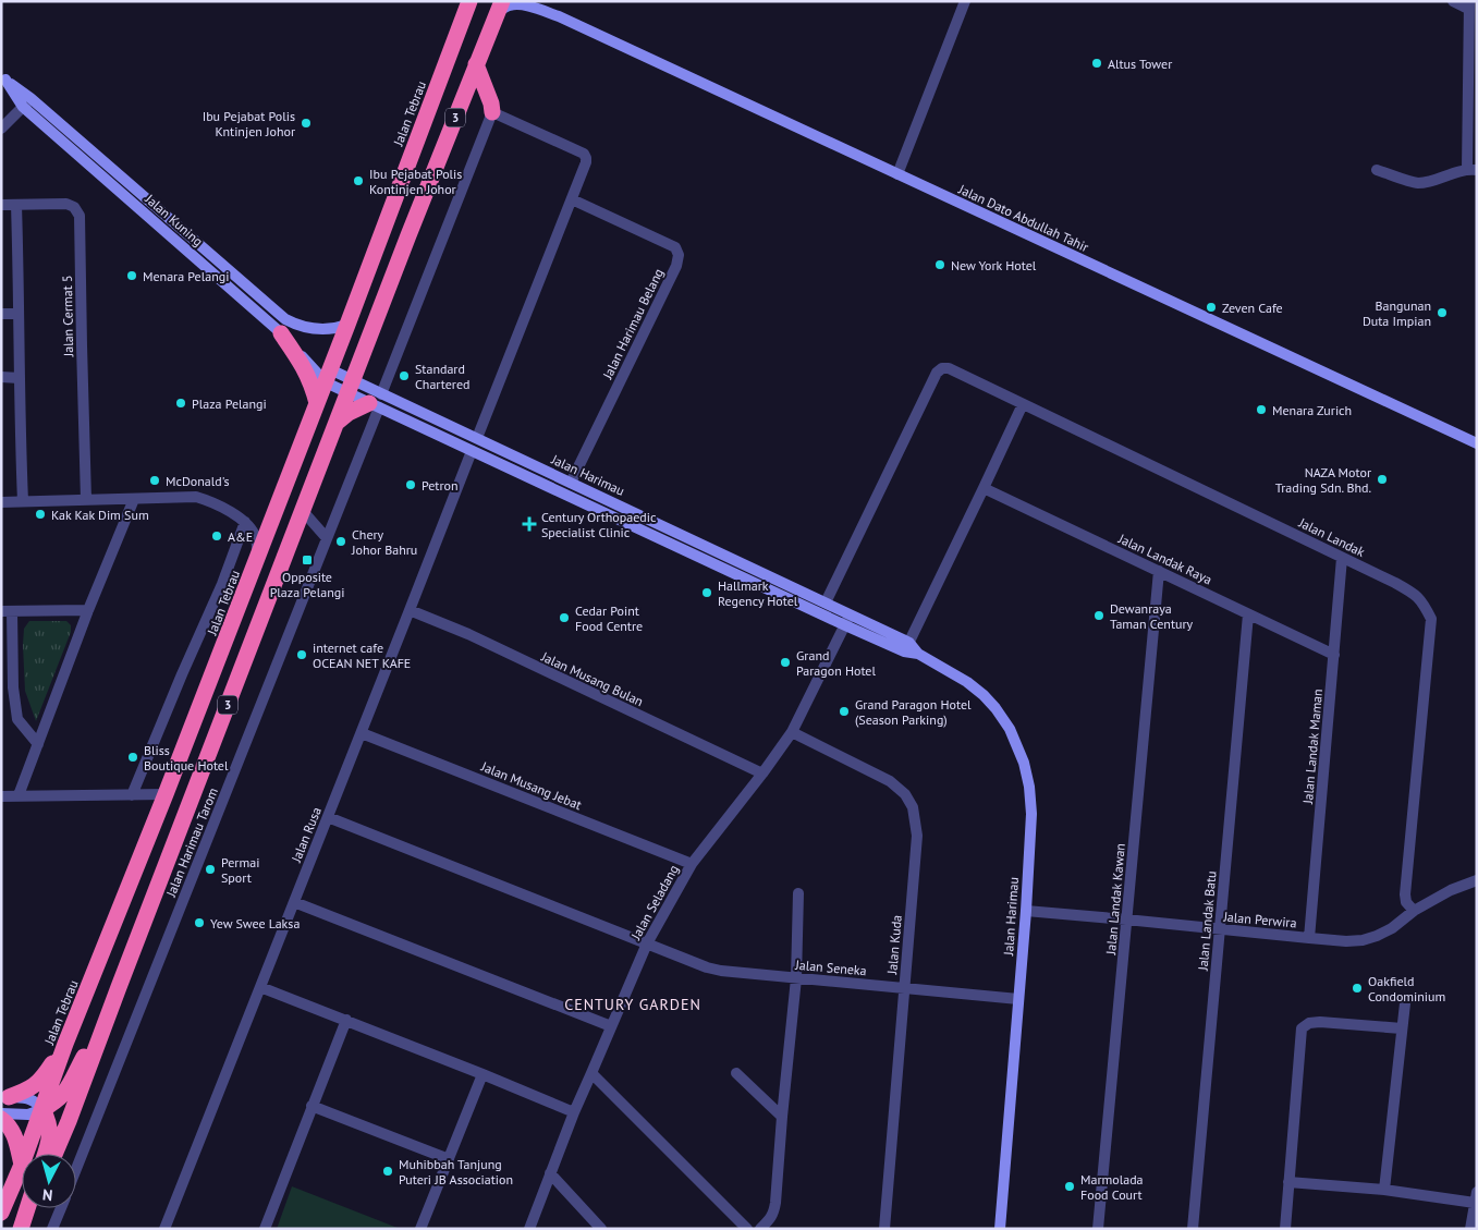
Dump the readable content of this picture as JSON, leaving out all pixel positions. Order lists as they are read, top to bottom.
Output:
{
  "streets": {
    "highway": ["Jalan Tebrau", "3"],
    "street": [
      "Jalan Dato Abdullah Tahir",
      "Jalan Kuning",
      "Jalan Cermat 5",
      "Jalan Harimau Belang",
      "Jalan Harimau",
      "Jalan Landak",
      "Jalan Landak Raya",
      "Jalan Musang Bulan",
      "Jalan Landak Maman",
      "Jalan Musang Jebat",
      "Jalan Rusa",
      "Jalan Harimau Tarom",
      "Jalan Landak Kawan",
      "Jalan Seladang",
      "Jalan Perwira",
      "Jalan Landak Batu",
      "Jalan Kuda",
      "Jalan Seneka"
    ]
  },
  "crossings": [
    ["Jalan Tebrau", "Jalan Kuning"],
    ["Jalan Tebrau", "Jalan Harimau"],
    ["3", "Jalan Dato Abdullah Tahir"],
    ["3", "Jalan Harimau"],
    ["Jalan Kuning", "Jalan Harimau"],
    ["Jalan Harimau Belang", "Jalan Harimau"],
    ["Jalan Harimau", "Jalan Landak"],
    ["Jalan Harimau", "Jalan Rusa"],
    ["Jalan Harimau", "Jalan Harimau Tarom"],
    ["Jalan Harimau", "Jalan Seladang"],
    ["Jalan Harimau", "Jalan Perwira"],
    ["Jalan Harimau", "Jalan Seneka"],
    ["Jalan Landak", "Jalan Landak Maman"],
    ["Jalan Landak", "Jalan Perwira"],
    ["Jalan Landak Raya", "Jalan Landak Maman"],
    ["Jalan Landak Raya", "Jalan Landak Kawan"],
    ["Jalan Landak Raya", "Jalan Landak Batu"],
    ["Jalan Musang Bulan", "Jalan Rusa"],
    ["Jalan Musang Bulan", "Jalan Seladang"],
    ["Jalan Landak Maman", "Jalan Perwira"],
    ["Jalan Musang Jebat", "Jalan Rusa"],
    ["Jalan Musang Jebat", "Jalan Seladang"],
    ["Jalan Rusa", "Jalan Seneka"],
    ["Jalan Landak Kawan", "Jalan Perwira"],
    ["Jalan Seladang", "Jalan Kuda"],
    ["Jalan Seladang", "Jalan Seneka"],
    ["Jalan Perwira", "Jalan Landak Batu"],
    ["Jalan Kuda", "Jalan Seneka"]
  ],
  "districts": ["CENTURY GARDEN"],
  "places": {
    "other": [
      "Altus Tower",
      "Ibu Pejabat Polis Kntinjen Johor",
      "Ibu Pejabat Polis Kontinjen Johor",
      "New York Hotel",
      "Menara Pelangi",
      "Zeven Cafe",
      "Bangunan Duta Impian",
      "Standard Chartered",
      "Plaza Pelangi",
      "Menara Zurich",
      "NAZA Motor Trading Sdn. Bhd.",
      "McDonald's",
      "Petron",
      "Kak Kak Dim Sum",
      "A&E",
      "Chery Johor Bahru",
      "Hallmark Regency Hotel",
      "Dewanraya Taman Century",
      "Cedar Point Food Centre",
      "internet cafe OCEAN NET KAFE",
      "Grand Paragon Hotel",
      "Grand Paragon Hotel (Season Parking)",
      "Bliss Boutique Hotel",
      "Permai Sport",
      "Yew Swee Laksa",
      "Oakfield Condominium",
      "Muhibbah Tanjung Puteri JB Association",
      "Marmolada Food Court"
    ],
    "health": ["Century Orthopaedic Specialist Clinic"],
    "transit": ["Opposite Plaza Pelangi"]
  },
  "north": "bottom"
}
